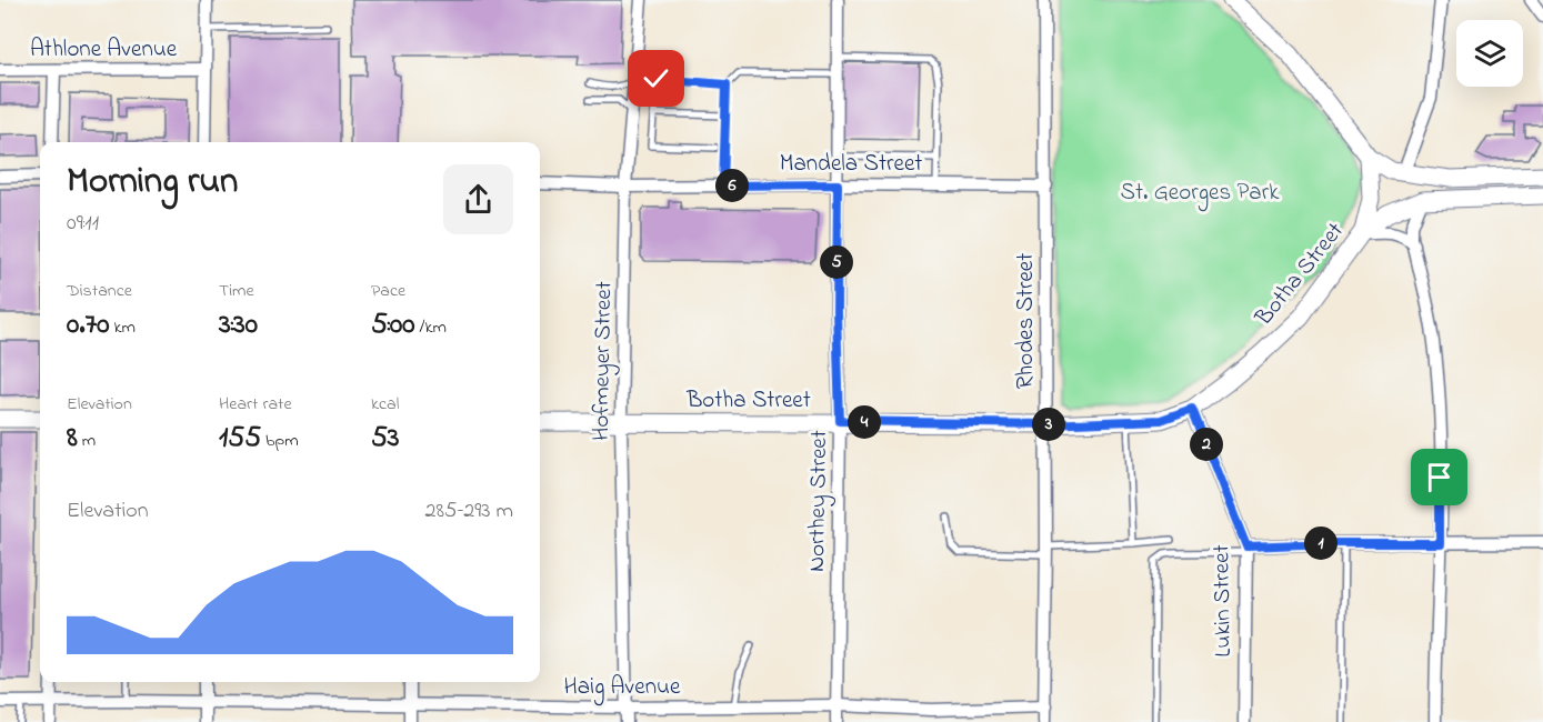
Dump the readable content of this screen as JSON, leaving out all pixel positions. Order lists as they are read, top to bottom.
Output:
{
  "streets": {
    "main road": ["Botha Street"],
    "street": [
      "Athlone Avenue",
      "Mandela Street",
      "Rhodes Street",
      "Hofmeyer Street",
      "Northey Street",
      "Lukin Street",
      "Haig Avenue"
    ]
  },
  "crossings": [
    ["Mandela Street", "Rhodes Street"],
    ["Mandela Street", "Hofmeyer Street"],
    ["Mandela Street", "Northey Street"],
    ["Botha Street", "Rhodes Street"],
    ["Botha Street", "Hofmeyer Street"],
    ["Botha Street", "Northey Street"],
    ["Botha Street", "Lukin Street"],
    ["Rhodes Street", "Haig Avenue"],
    ["Hofmeyer Street", "Haig Avenue"],
    ["Northey Street", "Haig Avenue"]
  ],
  "parks": ["St. Georges Park"],
  "page": {
    "heading": ["Morning run", "09:11"],
    "pins": [
      "6",
      "5",
      "4",
      "3",
      "2",
      "1"
    ],
    "stats": [
      ["Distance", "0.70 km"],
      ["Time", "3:30"],
      ["Pace", "5:00 /km"],
      ["Elevation", "8 m"],
      ["Heart rate", "155 bpm"],
      ["kcal", "53"]
    ],
    "chart": ["Elevation", "285–293 m"]
  }
}
